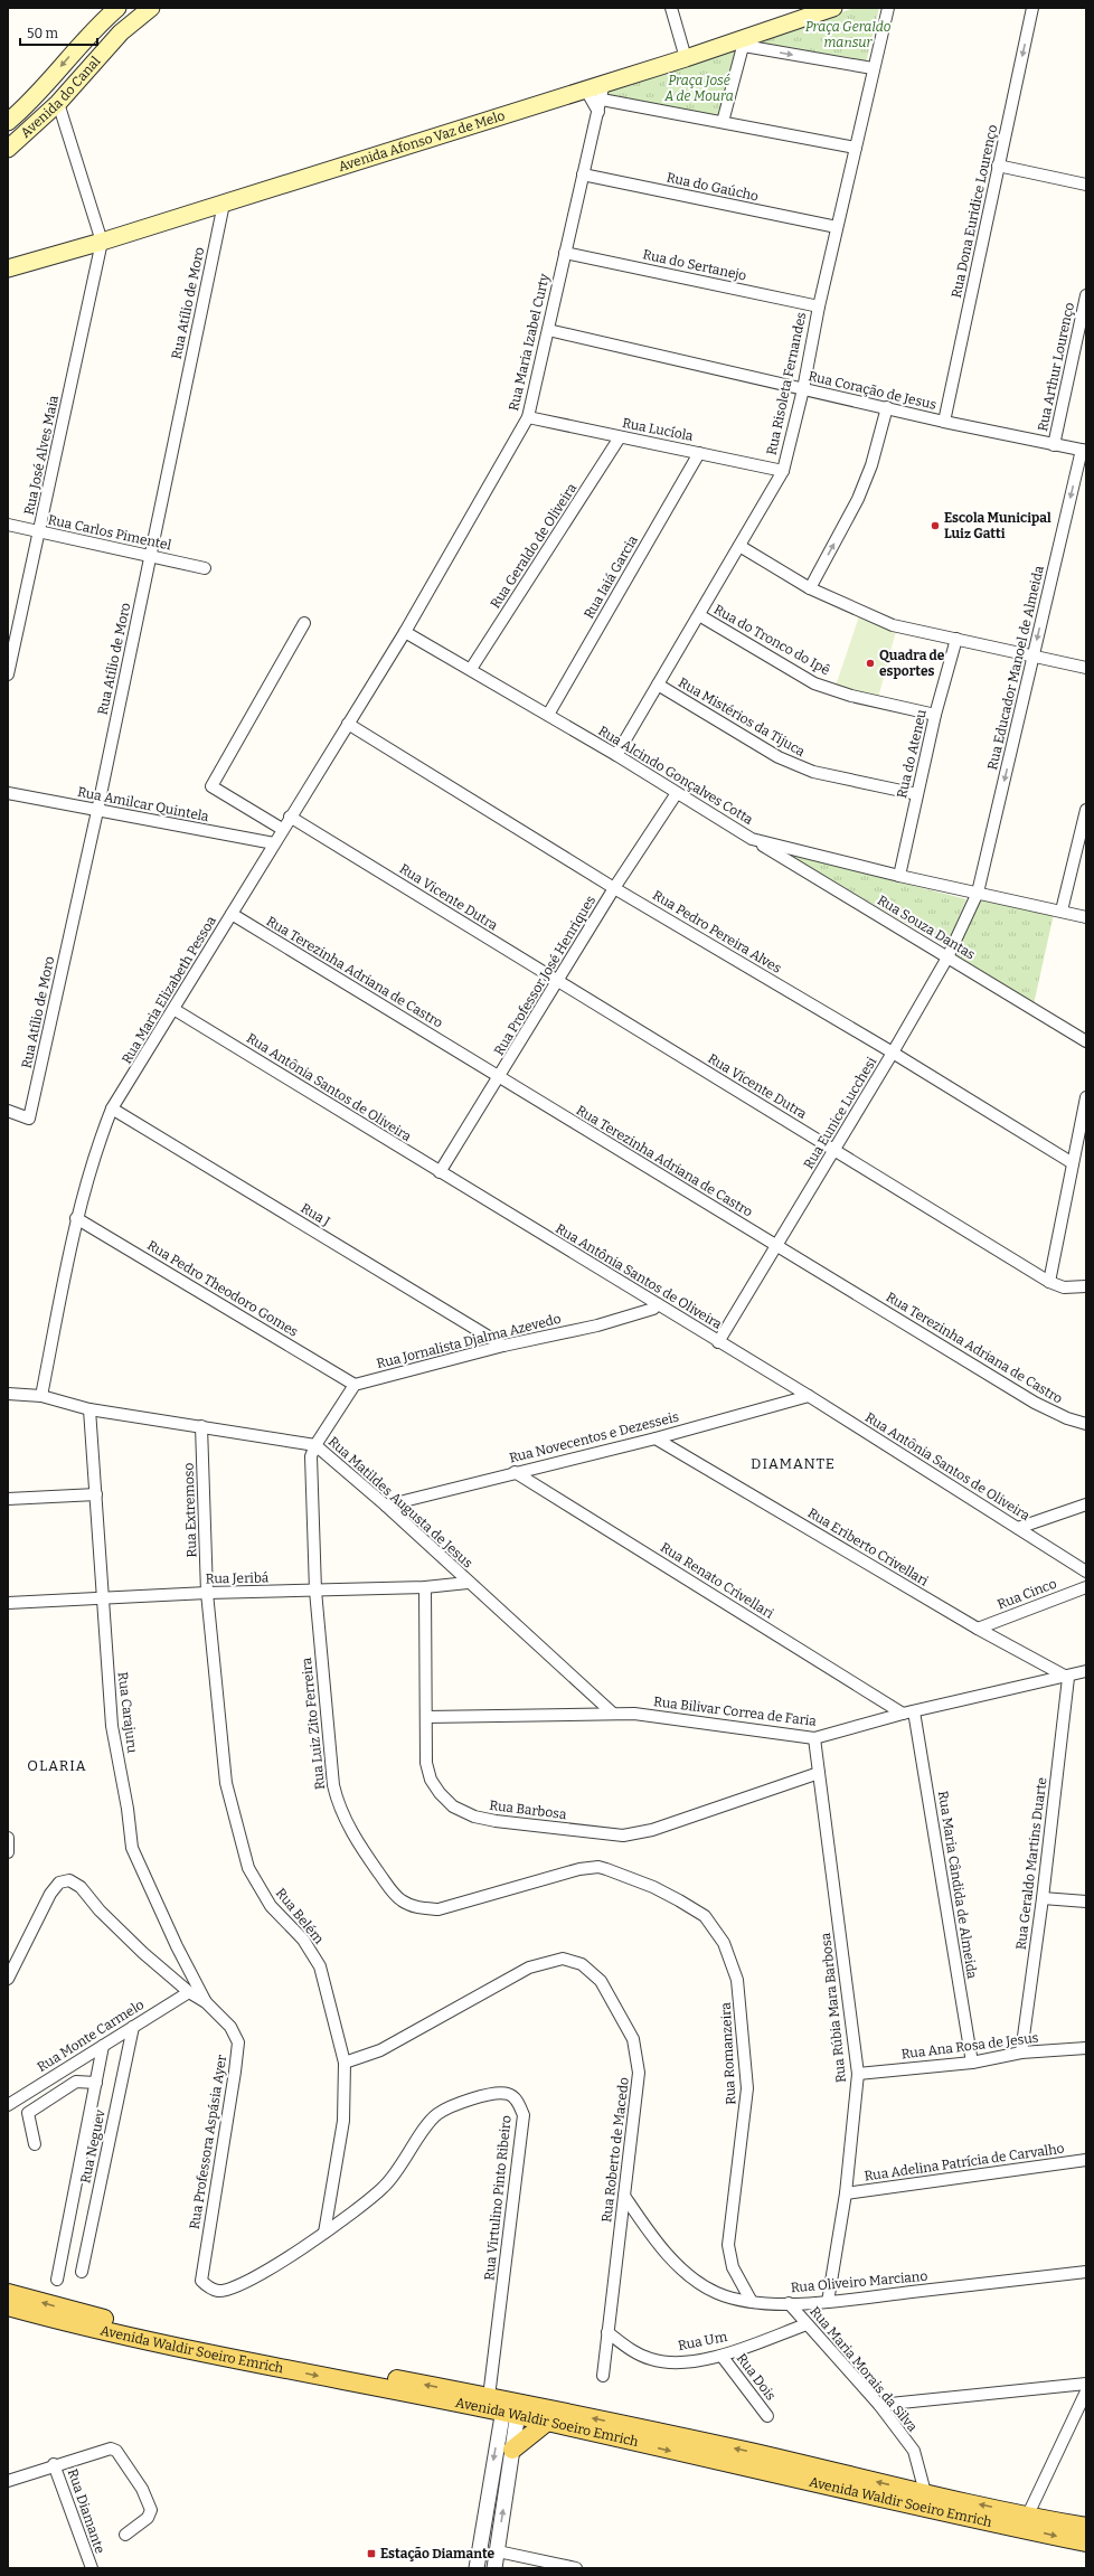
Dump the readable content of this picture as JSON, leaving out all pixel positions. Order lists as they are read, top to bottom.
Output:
{
  "streets": {
    "main road": ["Avenida do Canal", "Avenida Afonso Vaz de Melo", "Avenida Waldir Soeiro Emrich"],
    "street": [
      "Rua do Gaúcho",
      "Rua Dona Euridice Lourenço",
      "Rua do Sertanejo",
      "Rua Atílio de Moro",
      "Rua Maria Izabel Curty",
      "Rua Arthur Lourenço",
      "Rua Risoleta Fernandes",
      "Rua Coração de Jesus",
      "Rua Lucíola",
      "Rua José Alves Maia",
      "Rua Carlos Pimentel",
      "Rua Geraldo de Oliveira",
      "Rua Iaiá Garcia",
      "Rua do Tronco do Ipê",
      "Rua Educador Manoel de Almeida",
      "Rua Mistérios da Tijuca",
      "Rua do Ateneu",
      "Rua Alcindo Gonçalves Cotta",
      "Rua Amilcar Quintela",
      "Rua Vicente Dutra",
      "Rua Souza Dantas",
      "Rua Pedro Pereira Alves",
      "Rua Terezinha Adriana de Castro",
      "Rua Professor José Henriques",
      "Rua Maria Elizabeth Pessoa",
      "Rua Antônia Santos de Oliveira",
      "Rua Eunice Lucchesi",
      "Rua J",
      "Rua Pedro Theodoro Gomes",
      "Rua Jornalista Djalma Azevedo",
      "Rua Novecentos e Dezesseis",
      "Rua Matildes Augusta de Jesus",
      "Rua Extremoso",
      "Rua Eriberto Crivellari",
      "Rua Jeribá",
      "Rua Renato Crivellari",
      "Rua Cinco",
      "Rua Bilivar Correa de Faria",
      "Rua Carajuru",
      "Rua Luiz Zito Ferreira",
      "Rua Barbosa",
      "Rua Geraldo Martins Duarte",
      "Rua Maria Cândida de Almeida",
      "Rua Belém",
      "Rua Rúbia Mara Barbosa",
      "Rua Monte Carmelo",
      "Rua Ana Rosa de Jesus",
      "Rua Romanzeira",
      "Rua Professora Aspásia Ayer",
      "Rua Neguev",
      "Rua Roberto de Macedo",
      "Rua Adelina Patrícia de Carvalho",
      "Rua Virtulino Pinto Ribeiro",
      "Rua Oliveiro Marciano",
      "Rua Um",
      "Rua Maria Morais da Silva",
      "Rua Dois",
      "Rua Diamante"
    ]
  },
  "crossings": [
    ["Avenida Afonso Vaz de Melo", "Rua Atílio de Moro"],
    ["Avenida Afonso Vaz de Melo", "Rua Maria Izabel Curty"],
    ["Avenida Afonso Vaz de Melo", "Rua José Alves Maia"],
    ["Rua do Gaúcho", "Rua Maria Izabel Curty"],
    ["Rua do Gaúcho", "Rua Risoleta Fernandes"],
    ["Rua Dona Euridice Lourenço", "Rua Coração de Jesus"],
    ["Rua do Sertanejo", "Rua Maria Izabel Curty"],
    ["Rua do Sertanejo", "Rua Risoleta Fernandes"],
    ["Rua Atílio de Moro", "Rua Carlos Pimentel"],
    ["Rua Atílio de Moro", "Rua Amilcar Quintela"],
    ["Rua Maria Izabel Curty", "Rua Coração de Jesus"],
    ["Rua Maria Izabel Curty", "Rua Lucíola"],
    ["Rua Maria Izabel Curty", "Rua Alcindo Gonçalves Cotta"],
    ["Rua Maria Izabel Curty", "Rua Maria Elizabeth Pessoa"],
    ["Rua Arthur Lourenço", "Rua Coração de Jesus"],
    ["Rua Risoleta Fernandes", "Rua Coração de Jesus"],
    ["Rua Risoleta Fernandes", "Rua Lucíola"],
    ["Rua Risoleta Fernandes", "Rua do Tronco do Ipê"],
    ["Rua Risoleta Fernandes", "Rua Mistérios da Tijuca"],
    ["Rua Risoleta Fernandes", "Rua Alcindo Gonçalves Cotta"],
    ["Rua Coração de Jesus", "Rua Educador Manoel de Almeida"],
    ["Rua Lucíola", "Rua Geraldo de Oliveira"],
    ["Rua Lucíola", "Rua Iaiá Garcia"],
    ["Rua José Alves Maia", "Rua Carlos Pimentel"],
    ["Rua Geraldo de Oliveira", "Rua Alcindo Gonçalves Cotta"],
    ["Rua Iaiá Garcia", "Rua Alcindo Gonçalves Cotta"],
    ["Rua do Tronco do Ipê", "Rua do Ateneu"],
    ["Rua Educador Manoel de Almeida", "Rua Alcindo Gonçalves Cotta"],
    ["Rua Educador Manoel de Almeida", "Rua Eunice Lucchesi"],
    ["Rua Mistérios da Tijuca", "Rua do Ateneu"],
    ["Rua do Ateneu", "Rua Alcindo Gonçalves Cotta"],
    ["Rua Alcindo Gonçalves Cotta", "Rua Souza Dantas"],
    ["Rua Alcindo Gonçalves Cotta", "Rua Professor José Henriques"],
    ["Rua Alcindo Gonçalves Cotta", "Rua Maria Elizabeth Pessoa"],
    ["Rua Alcindo Gonçalves Cotta", "Rua Eunice Lucchesi"],
    ["Rua Amilcar Quintela", "Rua Maria Elizabeth Pessoa"],
    ["Rua Vicente Dutra", "Rua Professor José Henriques"],
    ["Rua Vicente Dutra", "Rua Maria Elizabeth Pessoa"],
    ["Rua Vicente Dutra", "Rua Eunice Lucchesi"],
    ["Rua Souza Dantas", "Rua Eunice Lucchesi"],
    ["Rua Pedro Pereira Alves", "Rua Professor José Henriques"],
    ["Rua Pedro Pereira Alves", "Rua Maria Elizabeth Pessoa"],
    ["Rua Pedro Pereira Alves", "Rua Eunice Lucchesi"],
    ["Rua Terezinha Adriana de Castro", "Rua Professor José Henriques"],
    ["Rua Terezinha Adriana de Castro", "Rua Maria Elizabeth Pessoa"],
    ["Rua Terezinha Adriana de Castro", "Rua Eunice Lucchesi"],
    ["Rua Professor José Henriques", "Rua Antônia Santos de Oliveira"],
    ["Rua Maria Elizabeth Pessoa", "Rua Antônia Santos de Oliveira"],
    ["Rua Maria Elizabeth Pessoa", "Rua J"],
    ["Rua Maria Elizabeth Pessoa", "Rua Pedro Theodoro Gomes"],
    ["Rua Maria Elizabeth Pessoa", "Rua Matildes Augusta de Jesus"],
    ["Rua Antônia Santos de Oliveira", "Rua Eunice Lucchesi"],
    ["Rua Antônia Santos de Oliveira", "Rua Jornalista Djalma Azevedo"],
    ["Rua Antônia Santos de Oliveira", "Rua Novecentos e Dezesseis"],
    ["Rua J", "Rua Jornalista Djalma Azevedo"],
    ["Rua Pedro Theodoro Gomes", "Rua Jornalista Djalma Azevedo"],
    ["Rua Novecentos e Dezesseis", "Rua Matildes Augusta de Jesus"],
    ["Rua Novecentos e Dezesseis", "Rua Eriberto Crivellari"],
    ["Rua Novecentos e Dezesseis", "Rua Renato Crivellari"],
    ["Rua Matildes Augusta de Jesus", "Rua Extremoso"],
    ["Rua Matildes Augusta de Jesus", "Rua Jeribá"],
    ["Rua Matildes Augusta de Jesus", "Rua Bilivar Correa de Faria"],
    ["Rua Matildes Augusta de Jesus", "Rua Carajuru"],
    ["Rua Matildes Augusta de Jesus", "Rua Luiz Zito Ferreira"],
    ["Rua Extremoso", "Rua Jeribá"],
    ["Rua Extremoso", "Rua Belém"],
    ["Rua Eriberto Crivellari", "Rua Cinco"],
    ["Rua Eriberto Crivellari", "Rua Bilivar Correa de Faria"],
    ["Rua Eriberto Crivellari", "Rua Geraldo Martins Duarte"],
    ["Rua Jeribá", "Rua Carajuru"],
    ["Rua Jeribá", "Rua Luiz Zito Ferreira"],
    ["Rua Jeribá", "Rua Barbosa"],
    ["Rua Jeribá", "Rua Belém"],
    ["Rua Renato Crivellari", "Rua Bilivar Correa de Faria"],
    ["Rua Renato Crivellari", "Rua Maria Cândida de Almeida"],
    ["Rua Bilivar Correa de Faria", "Rua Barbosa"],
    ["Rua Bilivar Correa de Faria", "Rua Geraldo Martins Duarte"],
    ["Rua Bilivar Correa de Faria", "Rua Maria Cândida de Almeida"],
    ["Rua Bilivar Correa de Faria", "Rua Rúbia Mara Barbosa"],
    ["Rua Carajuru", "Rua Professora Aspásia Ayer"],
    ["Rua Luiz Zito Ferreira", "Rua Romanzeira"],
    ["Rua Barbosa", "Rua Rúbia Mara Barbosa"],
    ["Rua Geraldo Martins Duarte", "Rua Ana Rosa de Jesus"],
    ["Rua Maria Cândida de Almeida", "Rua Ana Rosa de Jesus"],
    ["Rua Belém", "Rua Roberto de Macedo"],
    ["Rua Belém", "Rua Virtulino Pinto Ribeiro"],
    ["Rua Rúbia Mara Barbosa", "Rua Ana Rosa de Jesus"],
    ["Rua Rúbia Mara Barbosa", "Rua Adelina Patrícia de Carvalho"],
    ["Rua Rúbia Mara Barbosa", "Rua Oliveiro Marciano"],
    ["Rua Monte Carmelo", "Rua Professora Aspásia Ayer"],
    ["Rua Monte Carmelo", "Rua Neguev"],
    ["Rua Romanzeira", "Rua Oliveiro Marciano"],
    ["Rua Professora Aspásia Ayer", "Rua Virtulino Pinto Ribeiro"],
    ["Rua Roberto de Macedo", "Rua Oliveiro Marciano"],
    ["Rua Roberto de Macedo", "Rua Um"],
    ["Rua Virtulino Pinto Ribeiro", "Avenida Waldir Soeiro Emrich"],
    ["Rua Oliveiro Marciano", "Rua Maria Morais da Silva"],
    ["Rua Um", "Rua Maria Morais da Silva"],
    ["Rua Um", "Rua Dois"],
    ["Avenida Waldir Soeiro Emrich", "Rua Maria Morais da Silva"]
  ],
  "one_way": ["Rua Dona Euridice Lourenço", "Rua Educador Manoel de Almeida"],
  "districts": ["DIAMANTE", "OLARIA"],
  "parks": ["Praça Geraldo mansur", "Praça José A de Moura"],
  "places": {
    "other": ["Escola Municipal Luiz Gatti", "Quadra de esportes"],
    "transit": ["Estação Diamante"]
  },
  "scale_bar": "50 m"
}
